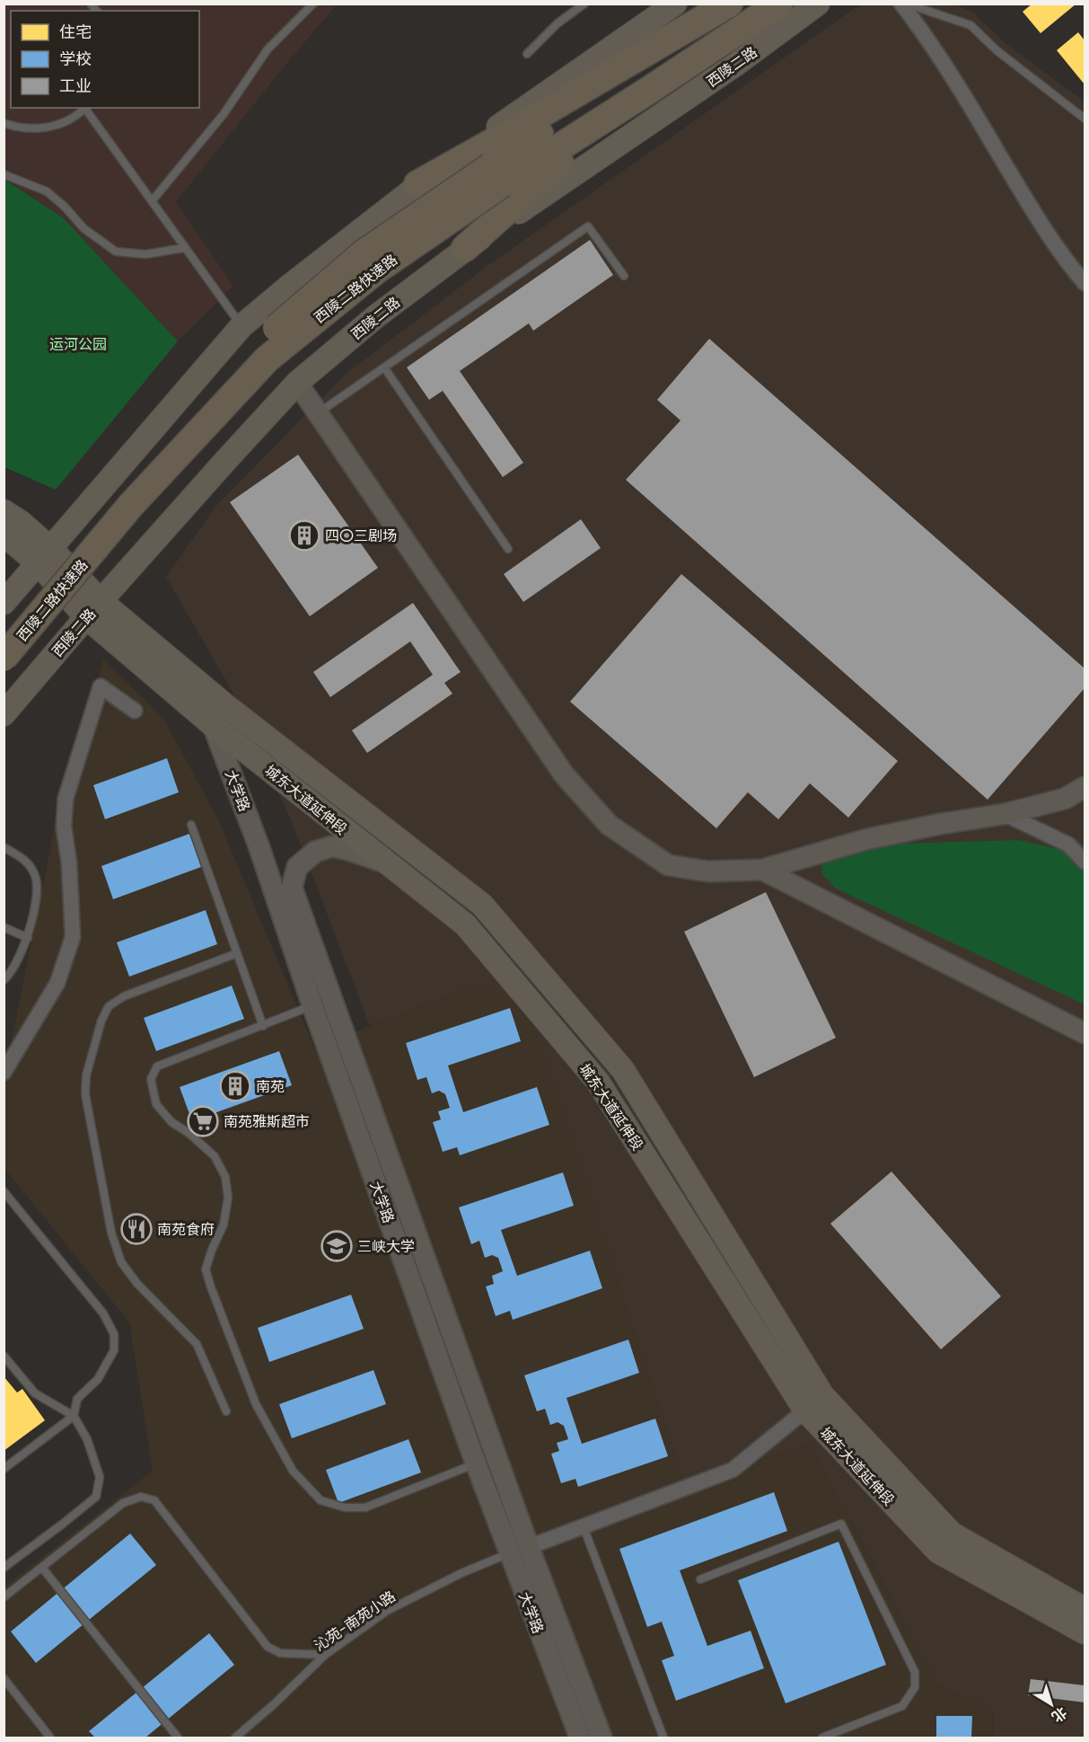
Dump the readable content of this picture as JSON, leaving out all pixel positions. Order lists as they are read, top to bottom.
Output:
{
  "streets": {
    "highway": ["西陵二路快速路"],
    "main road": ["西陵二路", "大学路", "城东大道延伸段"],
    "lane": ["沁苑-南苑小路"]
  },
  "crossings": [
    ["西陵二路", "城东大道延伸段"],
    ["大学路", "城东大道延伸段"],
    ["大学路", "沁苑-南苑小路"]
  ],
  "parks": ["运河公园"],
  "places": {
    "building": ["四〇三剧场", "南苑"],
    "supermarket": ["南苑雅斯超市"],
    "restaurant": ["南苑食府"],
    "school or university": ["三峡大学"]
  },
  "legend": ["住宅", "学校", "工业"],
  "north": "bottom right"
}
